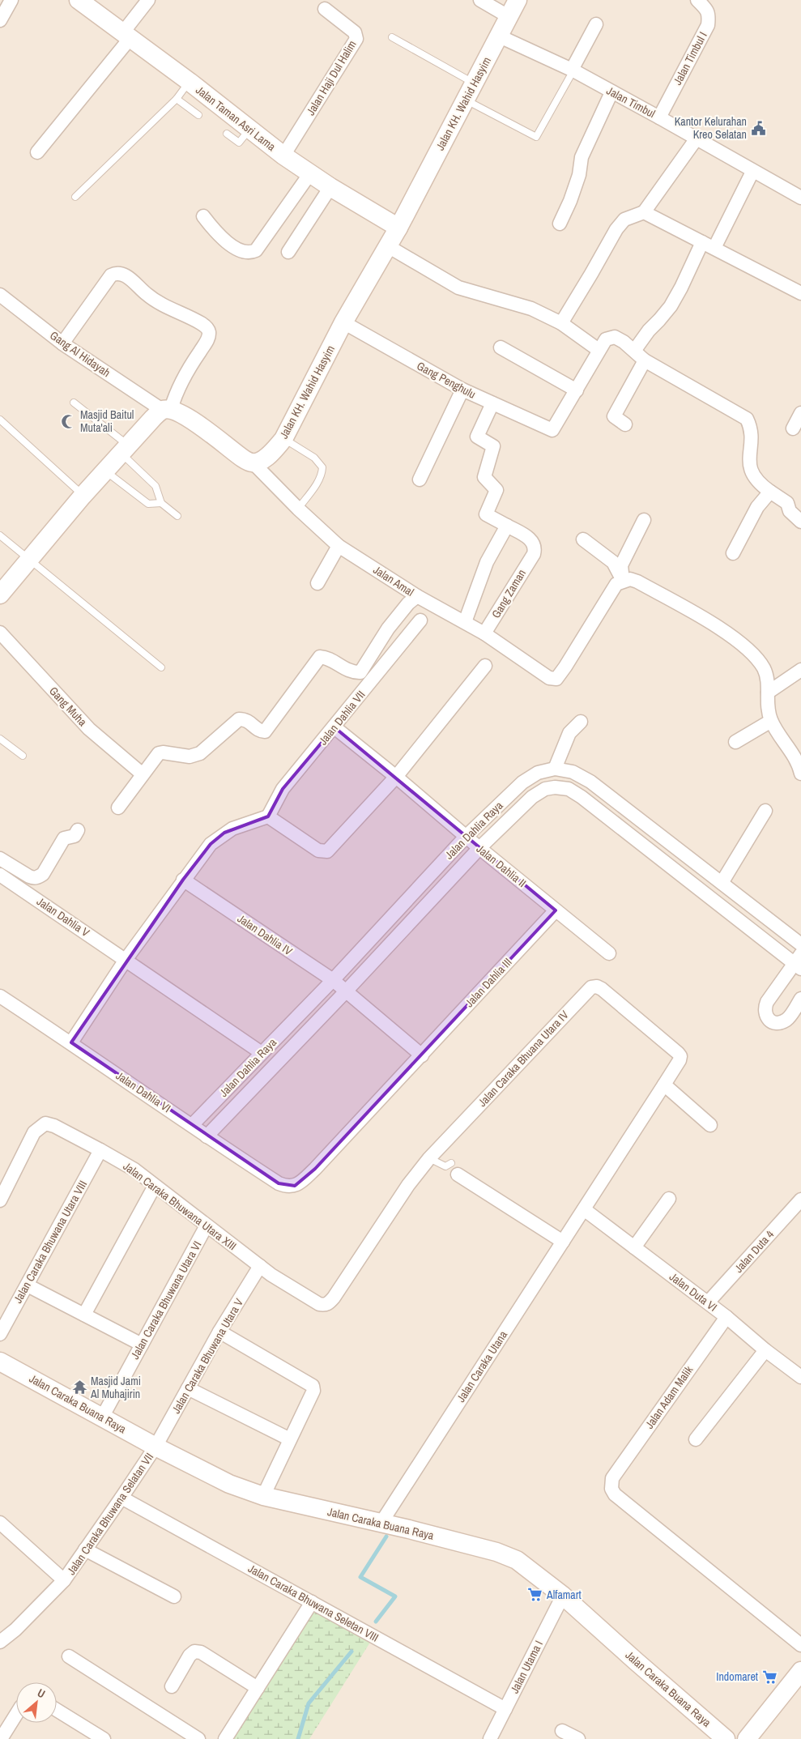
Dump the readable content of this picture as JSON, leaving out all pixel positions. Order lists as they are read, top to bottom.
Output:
{
  "streets": {
    "street": [
      "Jalan Timbul I",
      "Jalan Haji Dul Halim",
      "Jalan Timbul",
      "Jalan KH. Wahid Hasyim",
      "Jalan Taman Asri Lama",
      "Gang Al Hidayah",
      "Gang Penghulu",
      "Jalan Amal",
      "Gang Zaman",
      "Gang Muha",
      "Jalan Dahlia VII",
      "Jalan Dahlia Raya",
      "Jalan Dahlia II",
      "Jalan Dahlia V",
      "Jalan Dahlia IV",
      "Jalan Dahlia III",
      "Jalan Caraka Bhuana Utara IV",
      "Jalan Dahlia VI",
      "Jalan Caraka Bhuwana Utara XIII",
      "Jalan Caraka Bhuwana Utara VIII",
      "Jalan Duta 4",
      "Jalan Duta VI",
      "Jalan Caraka Bhuwana Utara VI",
      "Jalan Caraka Bhuwana Utara V",
      "Jalan Caraka Utana",
      "Jalan Adam Malik",
      "Jalan Caraka Buana Raya",
      "Jalan Caraka Bhuwana Selatan VII",
      "Jalan Caraka Bhuwana Seletan VIII",
      "Jalan Utama I"
    ]
  },
  "crossings": [
    ["Jalan Timbul I", "Jalan Timbul"],
    ["Jalan Haji Dul Halim", "Jalan Taman Asri Lama"],
    ["Jalan Timbul", "Jalan KH. Wahid Hasyim"],
    ["Jalan KH. Wahid Hasyim", "Jalan Taman Asri Lama"],
    ["Jalan KH. Wahid Hasyim", "Gang Penghulu"],
    ["Jalan KH. Wahid Hasyim", "Jalan Amal"],
    ["Jalan Amal", "Gang Zaman"],
    ["Jalan Dahlia VII", "Jalan Dahlia II"],
    ["Jalan Dahlia Raya", "Jalan Dahlia II"],
    ["Jalan Dahlia Raya", "Jalan Dahlia V"],
    ["Jalan Dahlia Raya", "Jalan Dahlia IV"],
    ["Jalan Dahlia Raya", "Jalan Dahlia VI"],
    ["Jalan Dahlia II", "Jalan Dahlia III"],
    ["Jalan Dahlia III", "Jalan Dahlia VI"],
    ["Jalan Caraka Bhuana Utara IV", "Jalan Caraka Bhuwana Utara XIII"],
    ["Jalan Caraka Bhuana Utara IV", "Jalan Duta VI"],
    ["Jalan Caraka Bhuana Utara IV", "Jalan Caraka Bhuwana Utara V"],
    ["Jalan Caraka Bhuana Utara IV", "Jalan Caraka Utana"],
    ["Jalan Caraka Bhuwana Utara XIII", "Jalan Caraka Bhuwana Utara VIII"],
    ["Jalan Caraka Bhuwana Utara XIII", "Jalan Caraka Bhuwana Utara VI"],
    ["Jalan Caraka Bhuwana Utara XIII", "Jalan Caraka Bhuwana Utara V"],
    ["Jalan Duta 4", "Jalan Duta VI"],
    ["Jalan Duta VI", "Jalan Caraka Utana"],
    ["Jalan Duta VI", "Jalan Adam Malik"],
    ["Jalan Caraka Bhuwana Utara VI", "Jalan Caraka Buana Raya"],
    ["Jalan Caraka Bhuwana Utara V", "Jalan Caraka Buana Raya"],
    ["Jalan Caraka Bhuwana Utara V", "Jalan Caraka Bhuwana Selatan VII"],
    ["Jalan Caraka Utana", "Jalan Caraka Buana Raya"],
    ["Jalan Caraka Buana Raya", "Jalan Caraka Bhuwana Selatan VII"],
    ["Jalan Caraka Buana Raya", "Jalan Utama I"],
    ["Jalan Caraka Bhuwana Selatan VII", "Jalan Caraka Bhuwana Seletan VIII"],
    ["Jalan Caraka Bhuwana Seletan VIII", "Jalan Utama I"]
  ],
  "places": {
    "public building": ["Kantor Kelurahan Kreo Selatan"],
    "mosque": ["Masjid Baitul Muta'ali"],
    "temple": ["Masjid Jami Al Muhajirin"],
    "supermarket": ["Alfamart", "Indomaret"]
  },
  "north": "top right"
}
